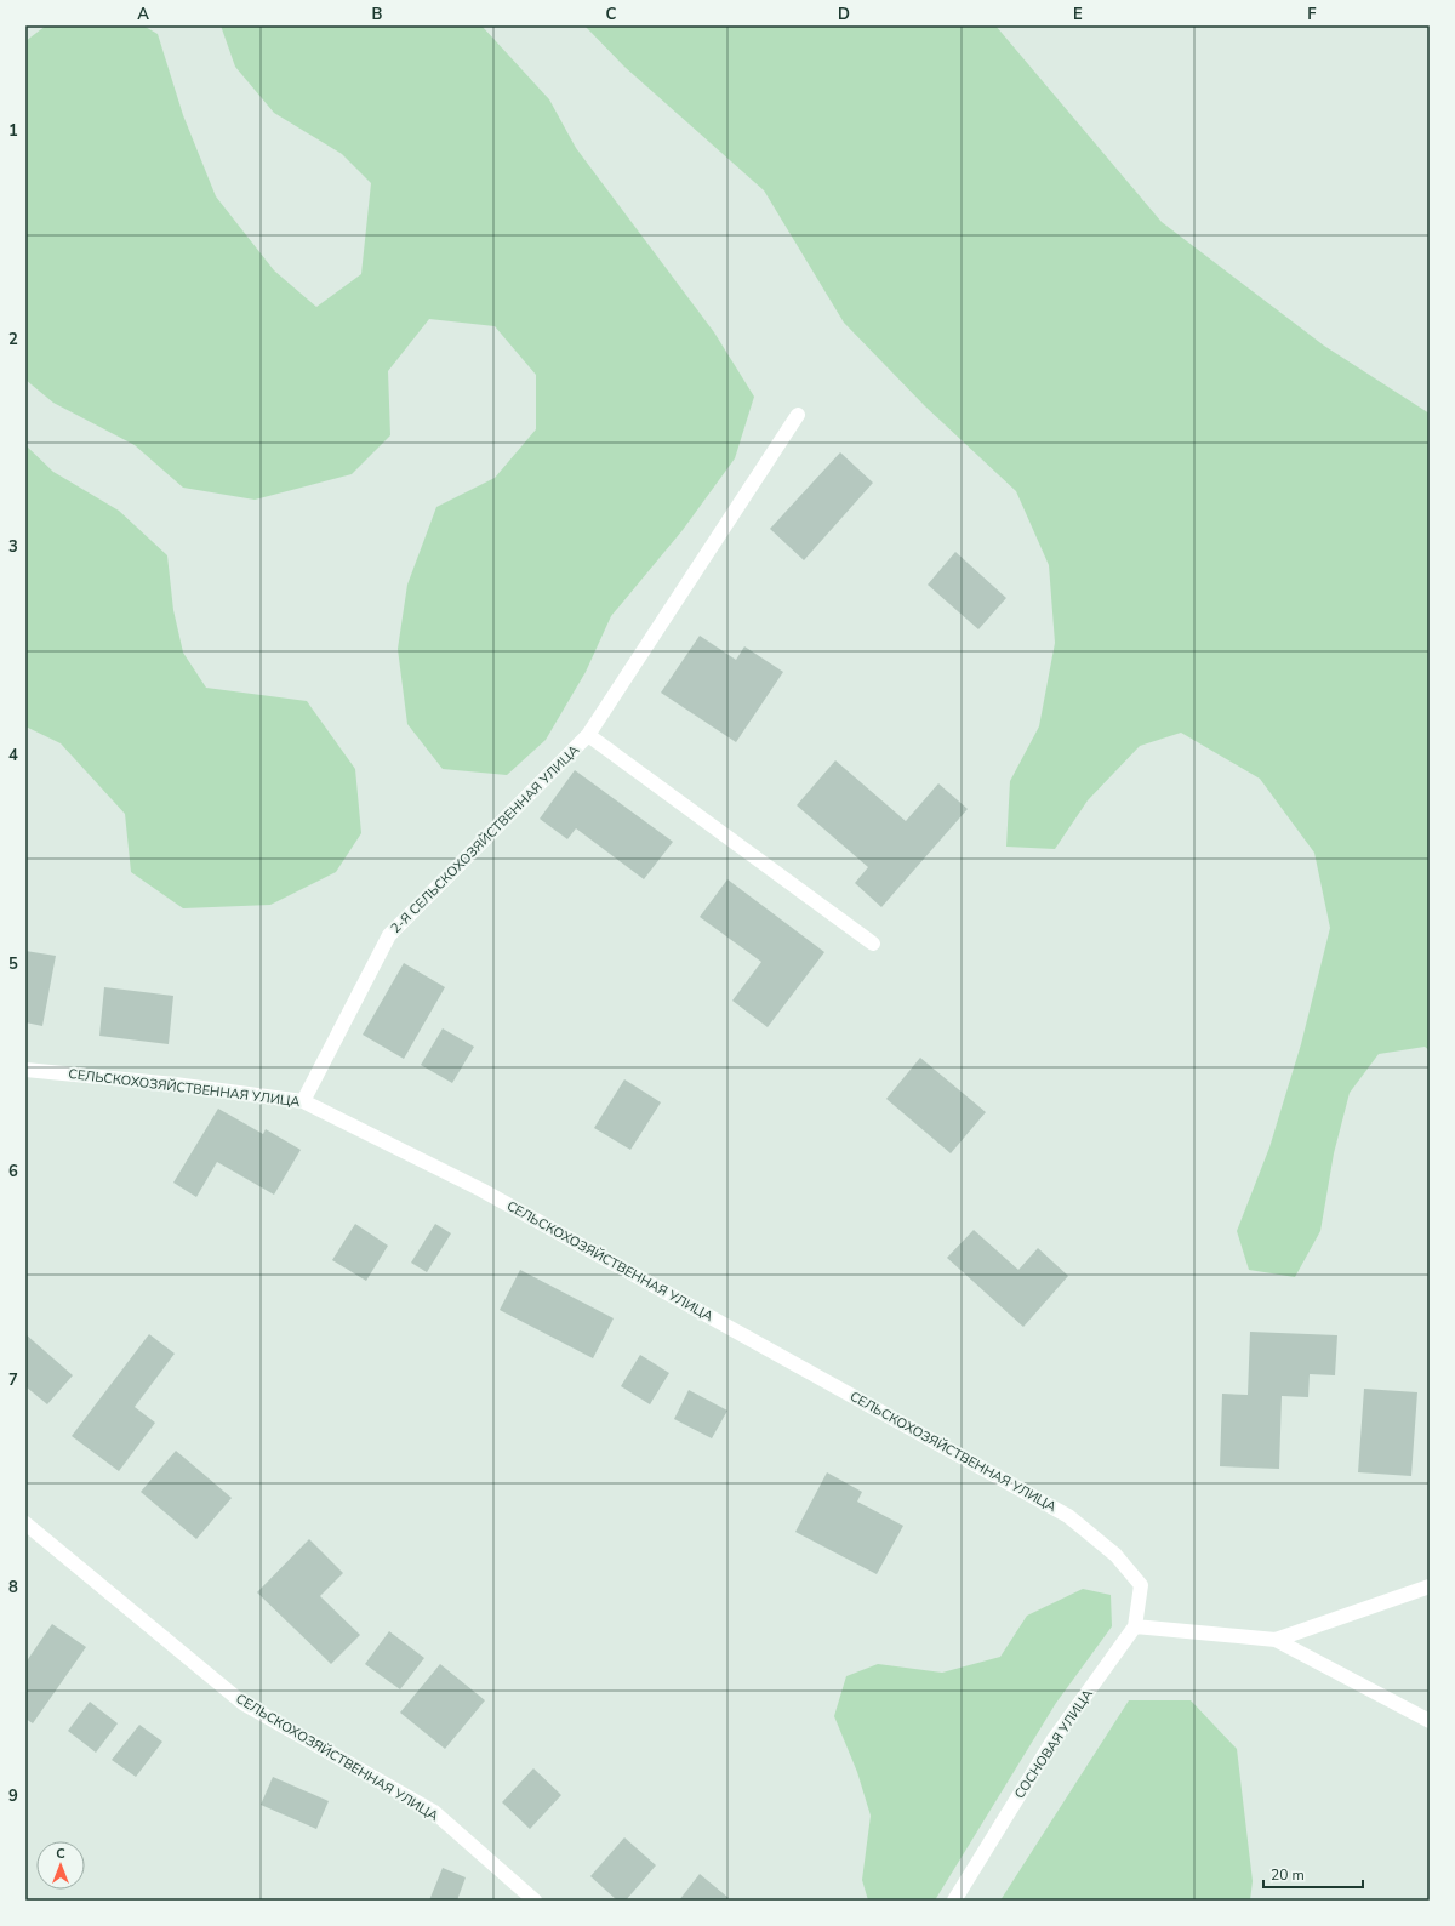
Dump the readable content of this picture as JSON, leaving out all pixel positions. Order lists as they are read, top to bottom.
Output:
{
  "streets": {
    "street": ["2-Я СЕЛЬСКОХОЗЯЙСТВЕННАЯ УЛИЦА", "СЕЛЬСКОХОЗЯЙСТВЕННАЯ УЛИЦА", "СОСНОВАЯ УЛИЦА"]
  },
  "crossings": [
    ["2-Я СЕЛЬСКОХОЗЯЙСТВЕННАЯ УЛИЦА", "СЕЛЬСКОХОЗЯЙСТВЕННАЯ УЛИЦА"],
    ["СЕЛЬСКОХОЗЯЙСТВЕННАЯ УЛИЦА", "СОСНОВАЯ УЛИЦА"]
  ],
  "scale_bar": "20 m",
  "north": "top",
  "grid": {
    "columns": [
      "A",
      "B",
      "C",
      "D",
      "E",
      "F"
    ],
    "rows": [
      "1",
      "2",
      "3",
      "4",
      "5",
      "6",
      "7",
      "8",
      "9"
    ]
  }
}
